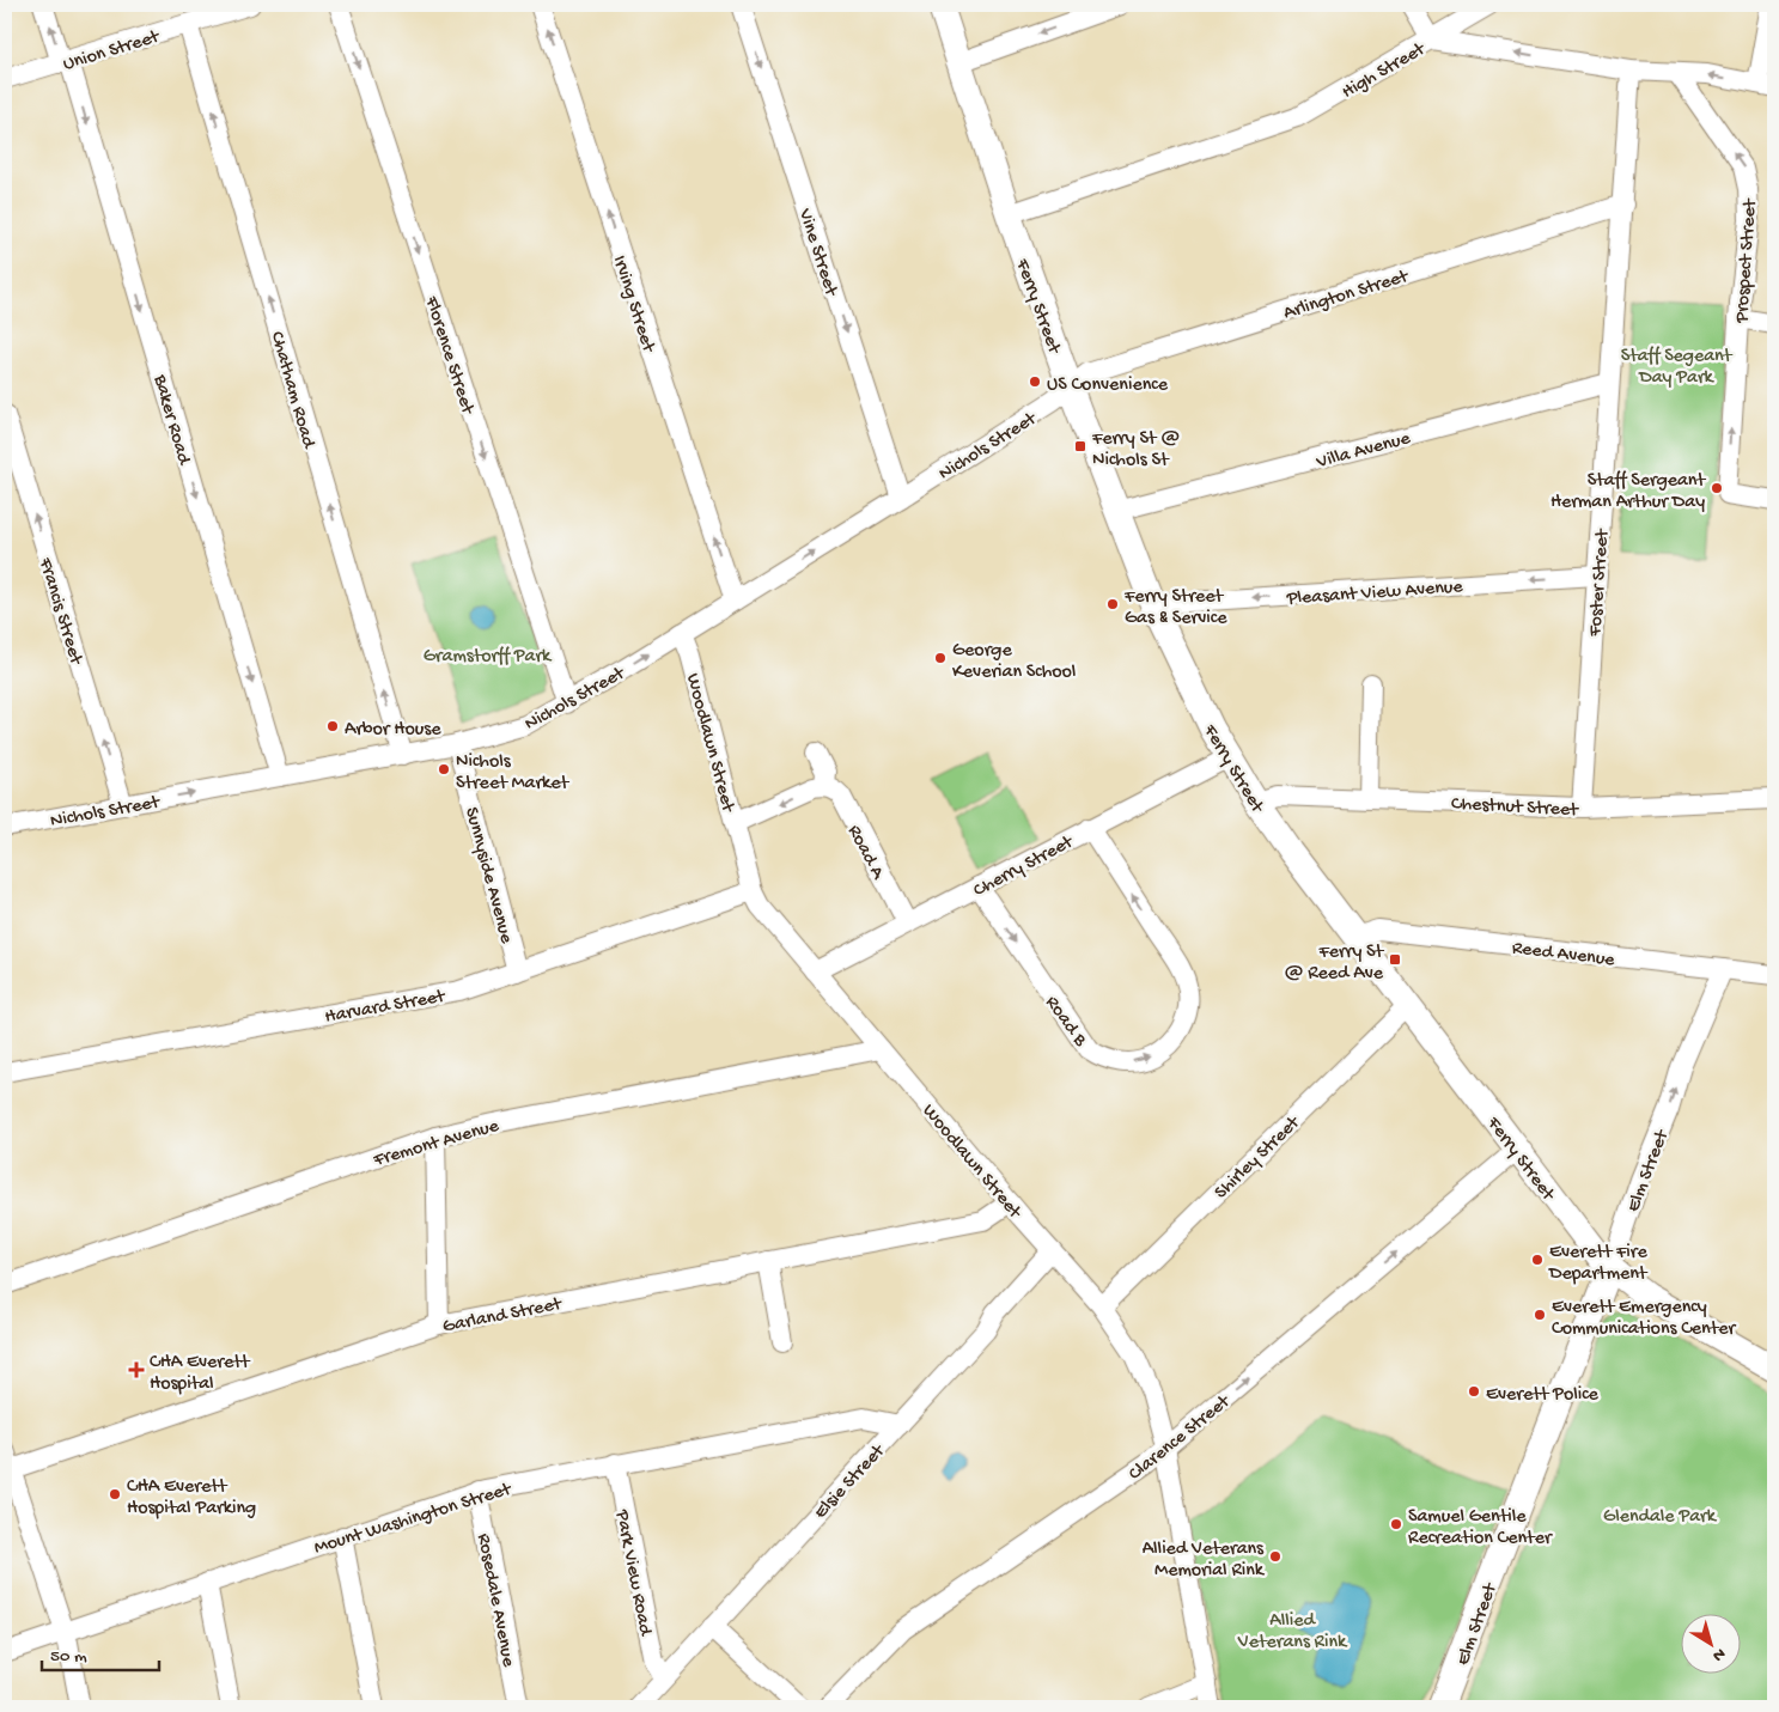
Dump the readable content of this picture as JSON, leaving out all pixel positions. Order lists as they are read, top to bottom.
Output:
{
  "streets": {
    "main road": ["Ferry Street", "Elm Street"],
    "street": [
      "Union Street",
      "High Street",
      "Vine Street",
      "Prospect Street",
      "Arlington Street",
      "Irving Street",
      "Florence Street",
      "Chatham Road",
      "Baker Road",
      "Nichols Street",
      "Villa Avenue",
      "Foster Street",
      "Pleasant View Avenue",
      "Francis Street",
      "Woodlawn Street",
      "Chestnut Street",
      "Road A",
      "Cherry Street",
      "Sunnyside Avenue",
      "Reed Avenue",
      "Harvard Street",
      "Road B",
      "Fremont Avenue",
      "Shirley Street",
      "Garland Street",
      "Clarence Street",
      "Elsie Street",
      "Mount Washington Street",
      "Park View Road",
      "Rosedale Avenue"
    ]
  },
  "crossings": [
    ["Union Street", "Chatham Road"],
    ["Union Street", "Baker Road"],
    ["High Street", "Prospect Street"],
    ["High Street", "Ferry Street"],
    ["High Street", "Foster Street"],
    ["Vine Street", "Nichols Street"],
    ["Arlington Street", "Ferry Street"],
    ["Arlington Street", "Nichols Street"],
    ["Arlington Street", "Foster Street"],
    ["Irving Street", "Nichols Street"],
    ["Ferry Street", "Nichols Street"],
    ["Ferry Street", "Villa Avenue"],
    ["Ferry Street", "Pleasant View Avenue"],
    ["Ferry Street", "Chestnut Street"],
    ["Ferry Street", "Cherry Street"],
    ["Ferry Street", "Reed Avenue"],
    ["Ferry Street", "Shirley Street"],
    ["Ferry Street", "Elm Street"],
    ["Ferry Street", "Clarence Street"],
    ["Florence Street", "Nichols Street"],
    ["Chatham Road", "Nichols Street"],
    ["Baker Road", "Nichols Street"],
    ["Nichols Street", "Francis Street"],
    ["Nichols Street", "Woodlawn Street"],
    ["Nichols Street", "Sunnyside Avenue"],
    ["Villa Avenue", "Foster Street"],
    ["Foster Street", "Pleasant View Avenue"],
    ["Foster Street", "Chestnut Street"],
    ["Woodlawn Street", "Cherry Street"],
    ["Woodlawn Street", "Harvard Street"],
    ["Woodlawn Street", "Fremont Avenue"],
    ["Woodlawn Street", "Shirley Street"],
    ["Woodlawn Street", "Garland Street"],
    ["Woodlawn Street", "Clarence Street"],
    ["Woodlawn Street", "Elsie Street"],
    ["Road A", "Cherry Street"],
    ["Cherry Street", "Road B"],
    ["Sunnyside Avenue", "Harvard Street"],
    ["Reed Avenue", "Elm Street"],
    ["Elsie Street", "Mount Washington Street"],
    ["Elsie Street", "Park View Road"],
    ["Mount Washington Street", "Park View Road"],
    ["Mount Washington Street", "Rosedale Avenue"]
  ],
  "one_way": [
    "High Street",
    "Vine Street",
    "Prospect Street",
    "Irving Street",
    "Florence Street",
    "Chatham Road",
    "Baker Road",
    "Nichols Street",
    "Pleasant View Avenue",
    "Francis Street",
    "Elm Street",
    "Clarence Street"
  ],
  "parks": [
    "Staff Segeant Day Park",
    "Gramstorff Park",
    "Glendale Park",
    "Allied Veterans Rink"
  ],
  "places": {
    "other": [
      "US Convenience",
      "Staff Sergeant Herman Arthur Day",
      "Ferry Street Gas & Service",
      "George Keverian School",
      "Arbor House",
      "Nichols Street Market",
      "Everett Fire Department",
      "Everett Emergency Communications Center",
      "Everett Police",
      "CHA Everett Hospital Parking",
      "Samuel Gentile Recreation Center",
      "Allied Veterans Memorial Rink"
    ],
    "transit": ["Ferry St @ Nichols St", "Ferry St @ Reed Ave"],
    "health": ["CHA Everett Hospital"]
  },
  "scale_bar": "50 m",
  "north": "bottom right"
}
